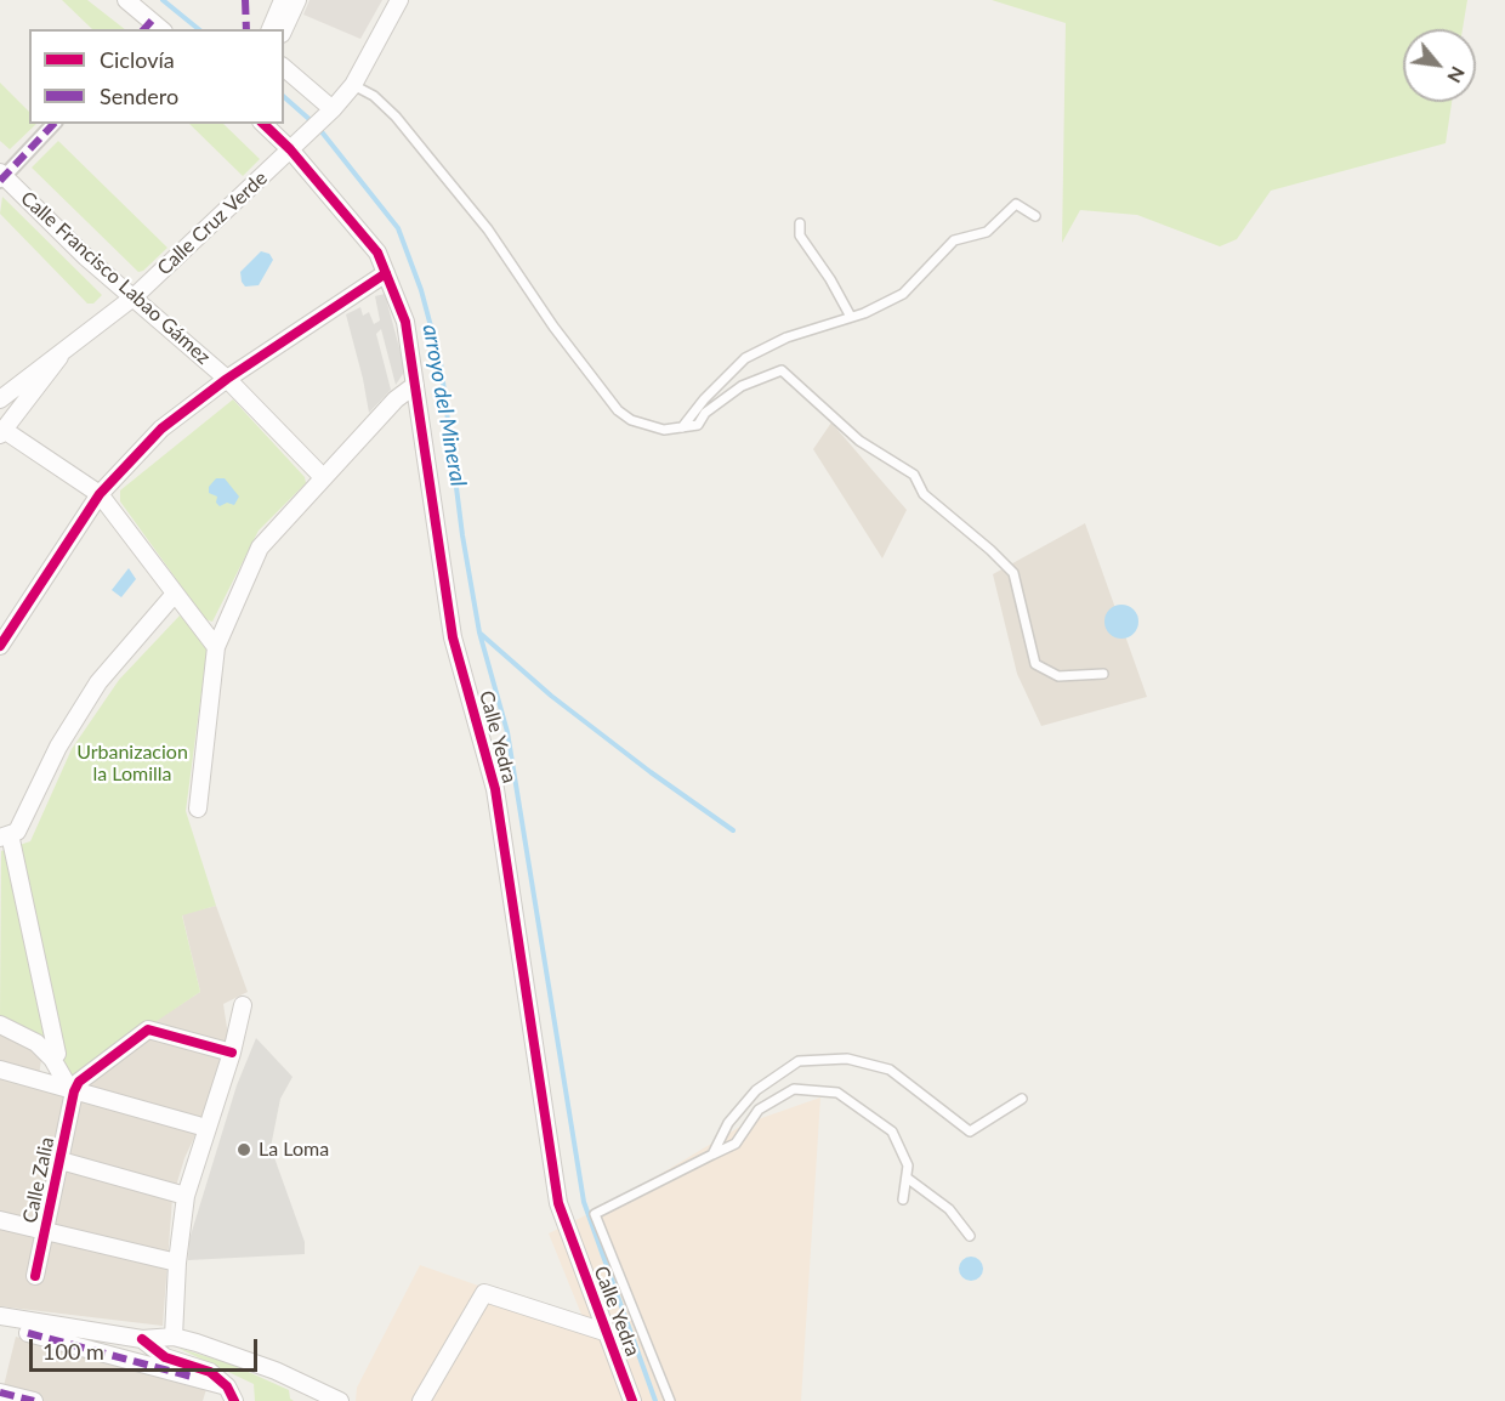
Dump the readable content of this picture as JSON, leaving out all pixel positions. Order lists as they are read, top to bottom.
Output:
{
  "streets": {
    "street": [
      "Calle Cruz Verde",
      "Calle Francisco Labao Gámez",
      "Calle Yedra",
      "Calle Zalia"
    ]
  },
  "crossings": [
    ["Calle Cruz Verde", "Calle Francisco Labao Gámez"],
    ["Calle Cruz Verde", "Calle Yedra"]
  ],
  "water": ["arroyo del Mineral"],
  "parks": ["Urbanizacion la Lomilla"],
  "places": ["La Loma"],
  "legend": ["Ciclovía", "Sendero"],
  "scale_bar": "100 m",
  "north": "bottom right"
}
